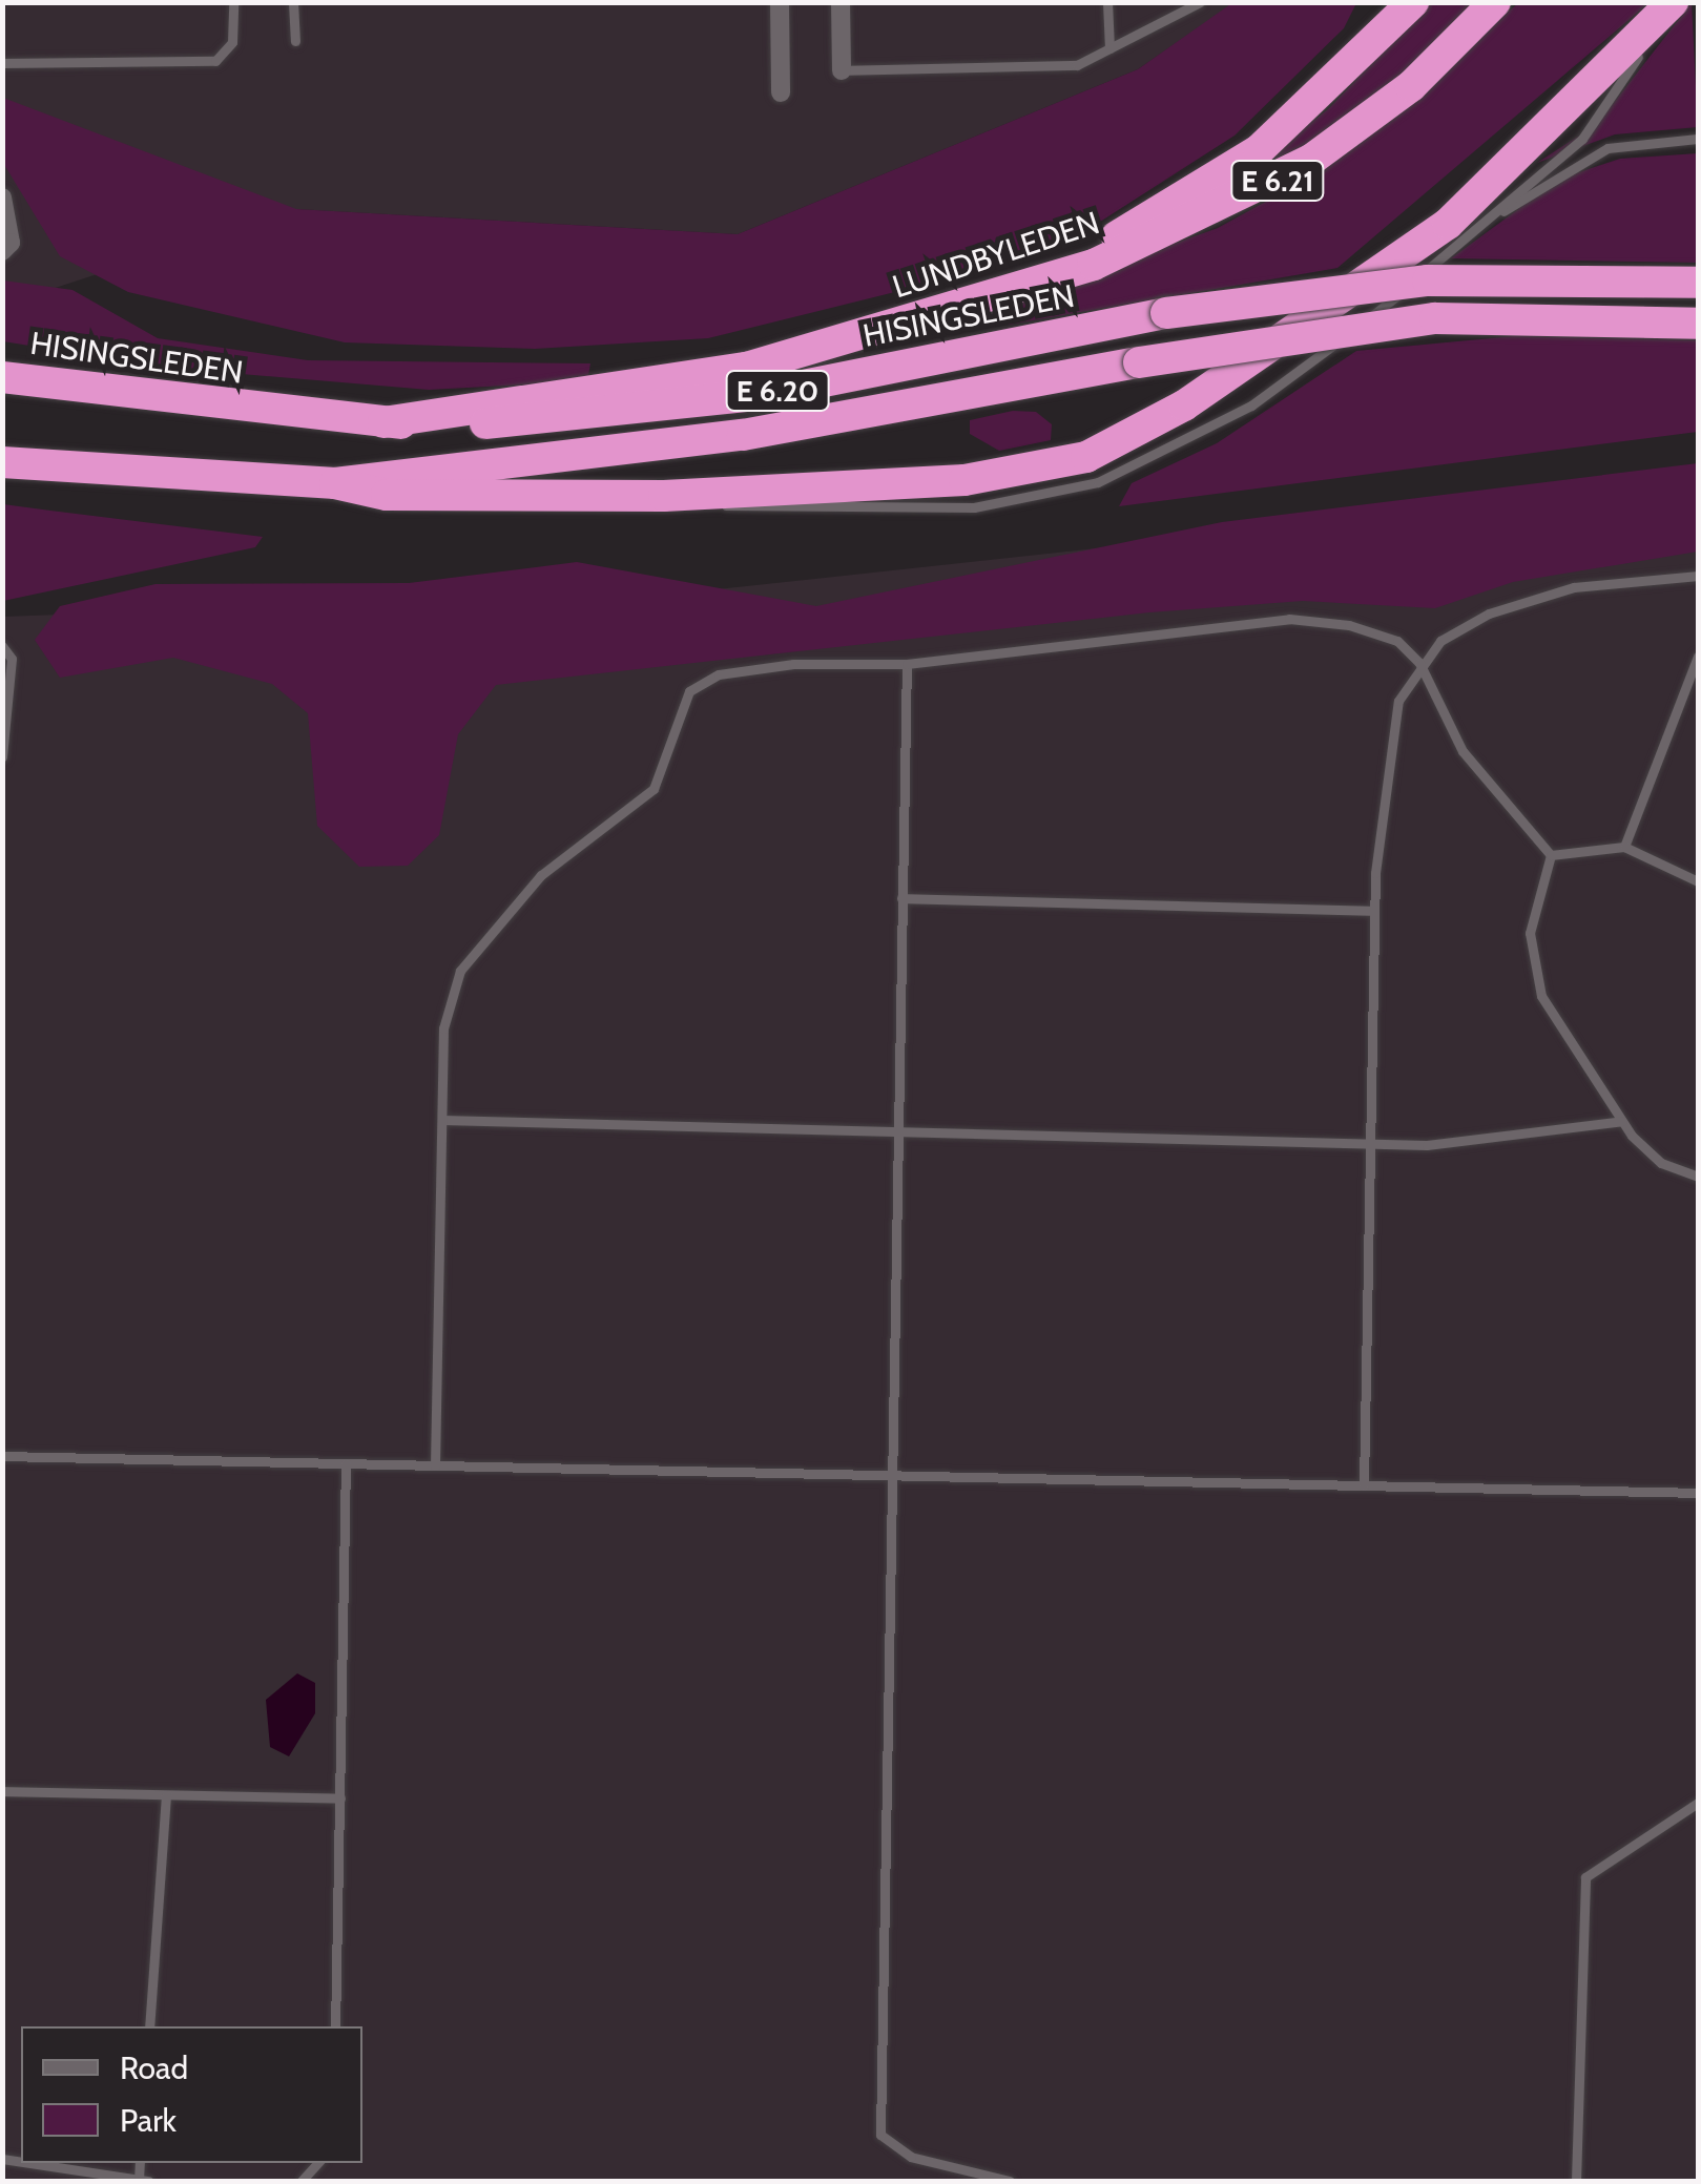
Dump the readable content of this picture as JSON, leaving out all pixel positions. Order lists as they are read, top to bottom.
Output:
{
  "streets": {
    "highway": [
      "E 6.21",
      "LUNDBYLEDEN",
      "HISINGSLEDEN",
      "E 6.20"
    ]
  },
  "crossings": [
    ["LUNDBYLEDEN", "HISINGSLEDEN"]
  ],
  "legend": ["Road", "Park"]
}
